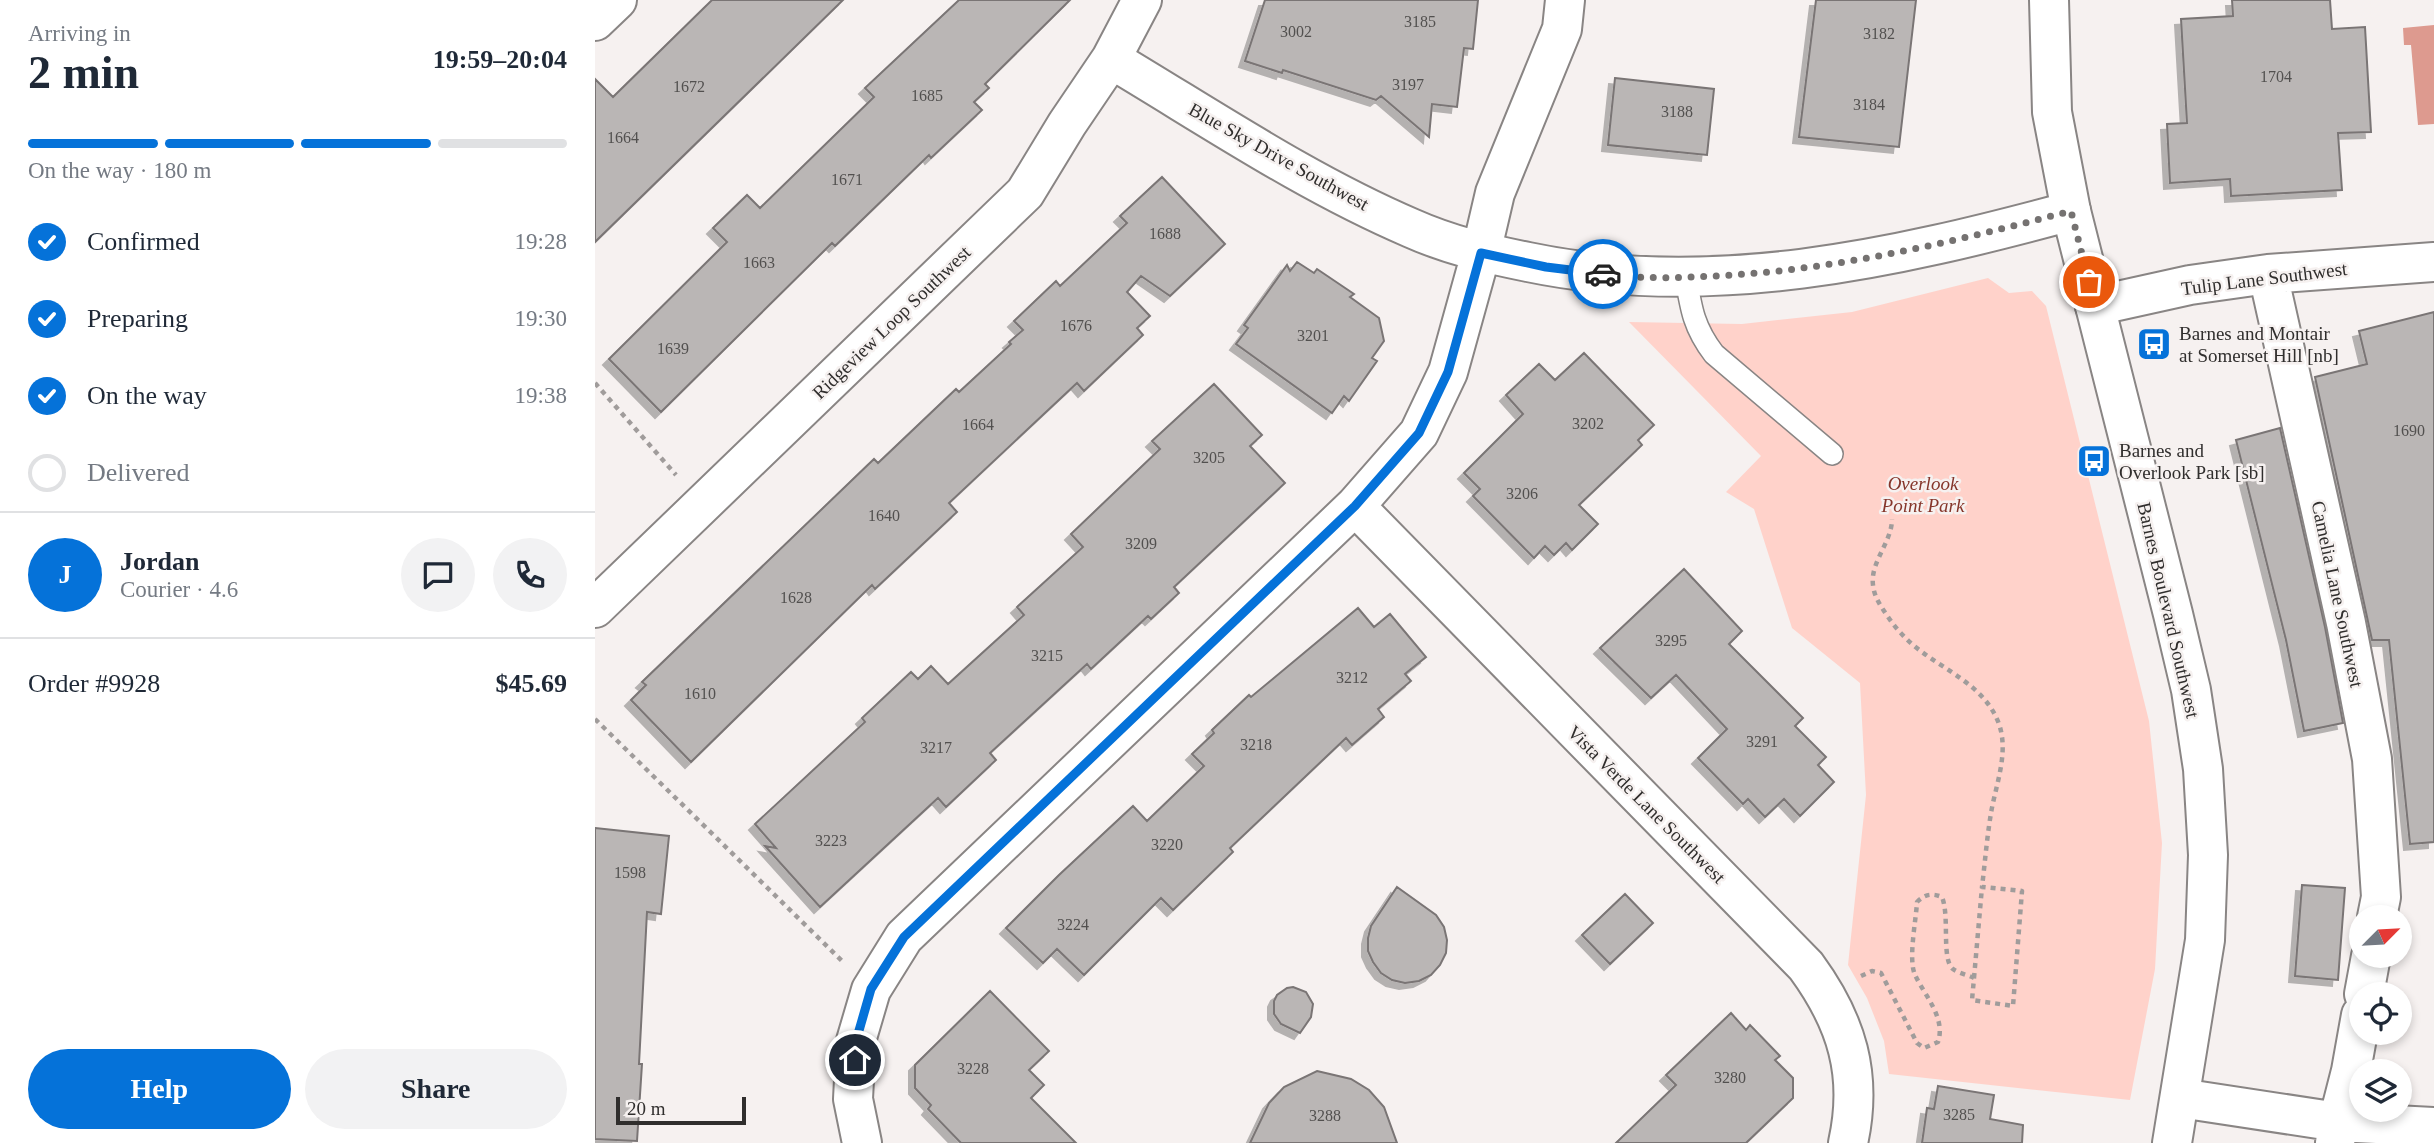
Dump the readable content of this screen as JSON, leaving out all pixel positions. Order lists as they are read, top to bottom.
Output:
{
  "streets": {
    "street": [
      "Blue Sky Drive Southwest",
      "Tulip Lane Southwest",
      "Ridgeview Loop Southwest",
      "Camelia Lane Southwest",
      "Barnes Boulevard Southwest",
      "Vista Verde Lane Southwest"
    ]
  },
  "crossings": [
    ["Blue Sky Drive Southwest", "Ridgeview Loop Southwest"],
    ["Blue Sky Drive Southwest", "Barnes Boulevard Southwest"],
    ["Tulip Lane Southwest", "Camelia Lane Southwest"],
    ["Tulip Lane Southwest", "Barnes Boulevard Southwest"]
  ],
  "parks": ["Overlook Point Park"],
  "places": {
    "bus stop": ["Barnes and Montair at Somerset Hill [nb]", "Barnes and Overlook Park [sb]"]
  },
  "house_numbers": [
    "3185",
    "3002",
    "3182",
    "1704",
    "3197",
    "1672",
    "1685",
    "3184",
    "3188",
    "1664",
    "1671",
    "1688",
    "1663",
    "1676",
    "3201",
    "1639",
    "3202",
    "1664",
    "1690",
    "3205",
    "3206",
    "1640",
    "3209",
    "1628",
    "3295",
    "3215",
    "3212",
    "1610",
    "3291",
    "3218",
    "3217",
    "3223",
    "3220",
    "1598",
    "3224",
    "3228",
    "3280",
    "3285",
    "3288"
  ],
  "scale_bar": "20 m",
  "north": "top right",
  "page": {
    "heading": ["2 min", "Arriving in", "19:59–20:04"],
    "panel": [
      "Jordan",
      "Courier · 4.6",
      "Order #9928",
      "$45.69"
    ],
    "bar": "On the way · 180 m",
    "list": [
      ["Confirmed", "19:28"],
      ["Preparing", "19:30"],
      ["On the way", "19:38"],
      "Delivered"
    ],
    "round": "J",
    "buttons": ["Help", "Share"],
    "scale": "20 m"
  }
}
